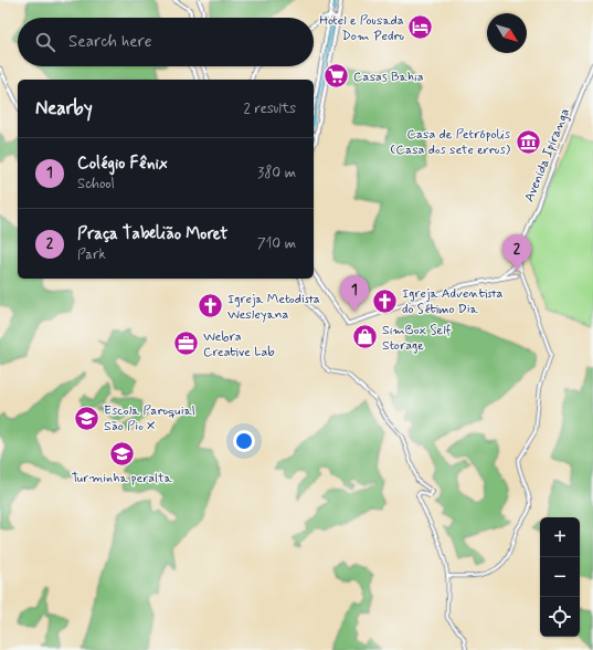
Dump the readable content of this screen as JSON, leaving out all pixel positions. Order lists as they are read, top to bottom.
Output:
{
  "streets": {
    "main road": ["Avenida Ipiranga"]
  },
  "places": {
    "hotel": ["Hotel e Pousada Dom Pedro"],
    "supermarket": ["Casas Bahia"],
    "museum": ["Casa de Petrópolis (Casa dos sete erros)"],
    "church": ["Igreja Adventista do Sétimo Dia", "Igreja Metodista Wesleyana"],
    "shop": ["SimBox Self Storage"],
    "office": ["Webra Creative Lab"],
    "school or university": ["Escola Paroquial São Pio X", "Turminha peralta"]
  },
  "north": "bottom right",
  "page": {
    "search": "Search here",
    "heading": ["Nearby", "2 results"],
    "list": [
      {
        "mark": "1",
        "name": "Colégio Fênix",
        "note": "School",
        "value": "380 m"
      },
      {
        "mark": "2",
        "name": "Praça Tabelião Moret",
        "note": "Park",
        "value": "710 m"
      }
    ],
    "pins": ["2", "1"],
    "map_buttons": ["+", "−"]
  }
}
